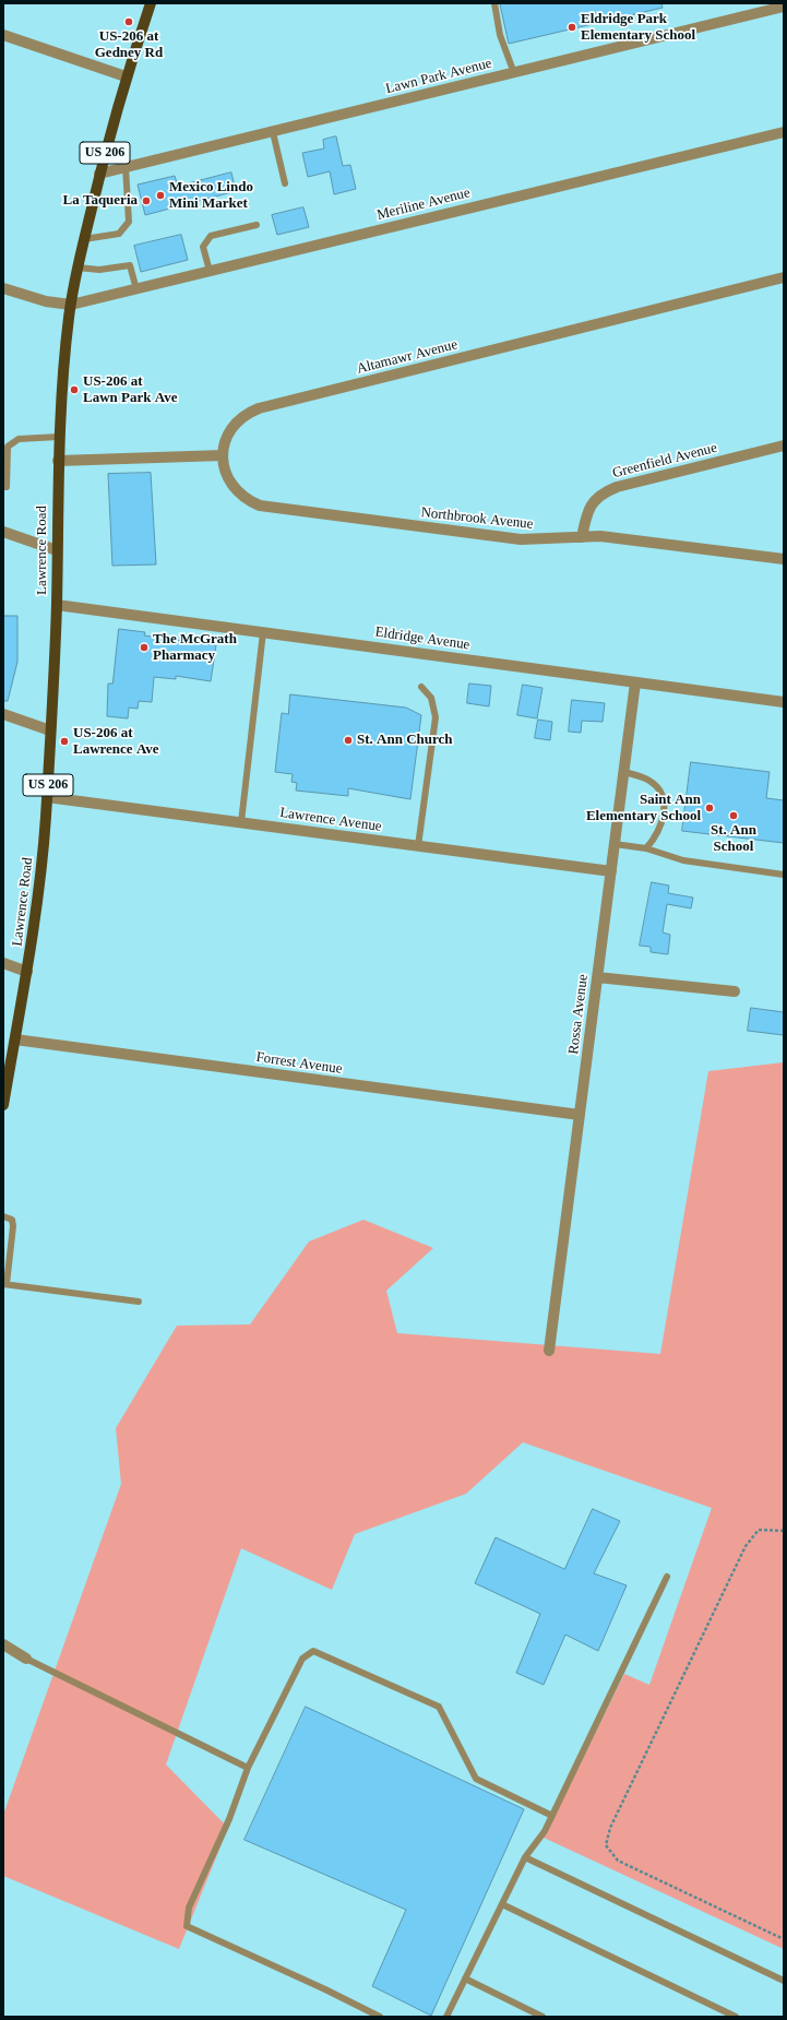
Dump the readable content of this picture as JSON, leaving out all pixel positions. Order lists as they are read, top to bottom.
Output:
{
  "streets": {
    "main road": ["US 206", "Lawrence Road"],
    "street": [
      "Lawn Park Avenue",
      "Meriline Avenue",
      "Altamawr Avenue",
      "Greenfield Avenue",
      "Northbrook Avenue",
      "Eldridge Avenue",
      "Lawrence Avenue",
      "Rossa Avenue",
      "Forrest Avenue"
    ]
  },
  "crossings": [
    ["Lawn Park Avenue", "Lawrence Road"],
    ["Meriline Avenue", "Lawrence Road"],
    ["Altamawr Avenue", "Northbrook Avenue"],
    ["Greenfield Avenue", "Northbrook Avenue"],
    ["Lawrence Road", "Eldridge Avenue"],
    ["Lawrence Road", "Lawrence Avenue"],
    ["Lawrence Road", "Forrest Avenue"],
    ["Eldridge Avenue", "Rossa Avenue"],
    ["Lawrence Avenue", "Rossa Avenue"],
    ["Rossa Avenue", "Forrest Avenue"]
  ],
  "places": [
    "US-206 at Gedney Rd",
    "Eldridge Park Elementary School",
    "Mexico Lindo Mini Market",
    "La Taqueria",
    "US-206 at Lawn Park Ave",
    "The McGrath Pharmacy",
    "St. Ann Church",
    "US-206 at Lawrence Ave",
    "Saint Ann Elementary School",
    "St. Ann School"
  ]
}
